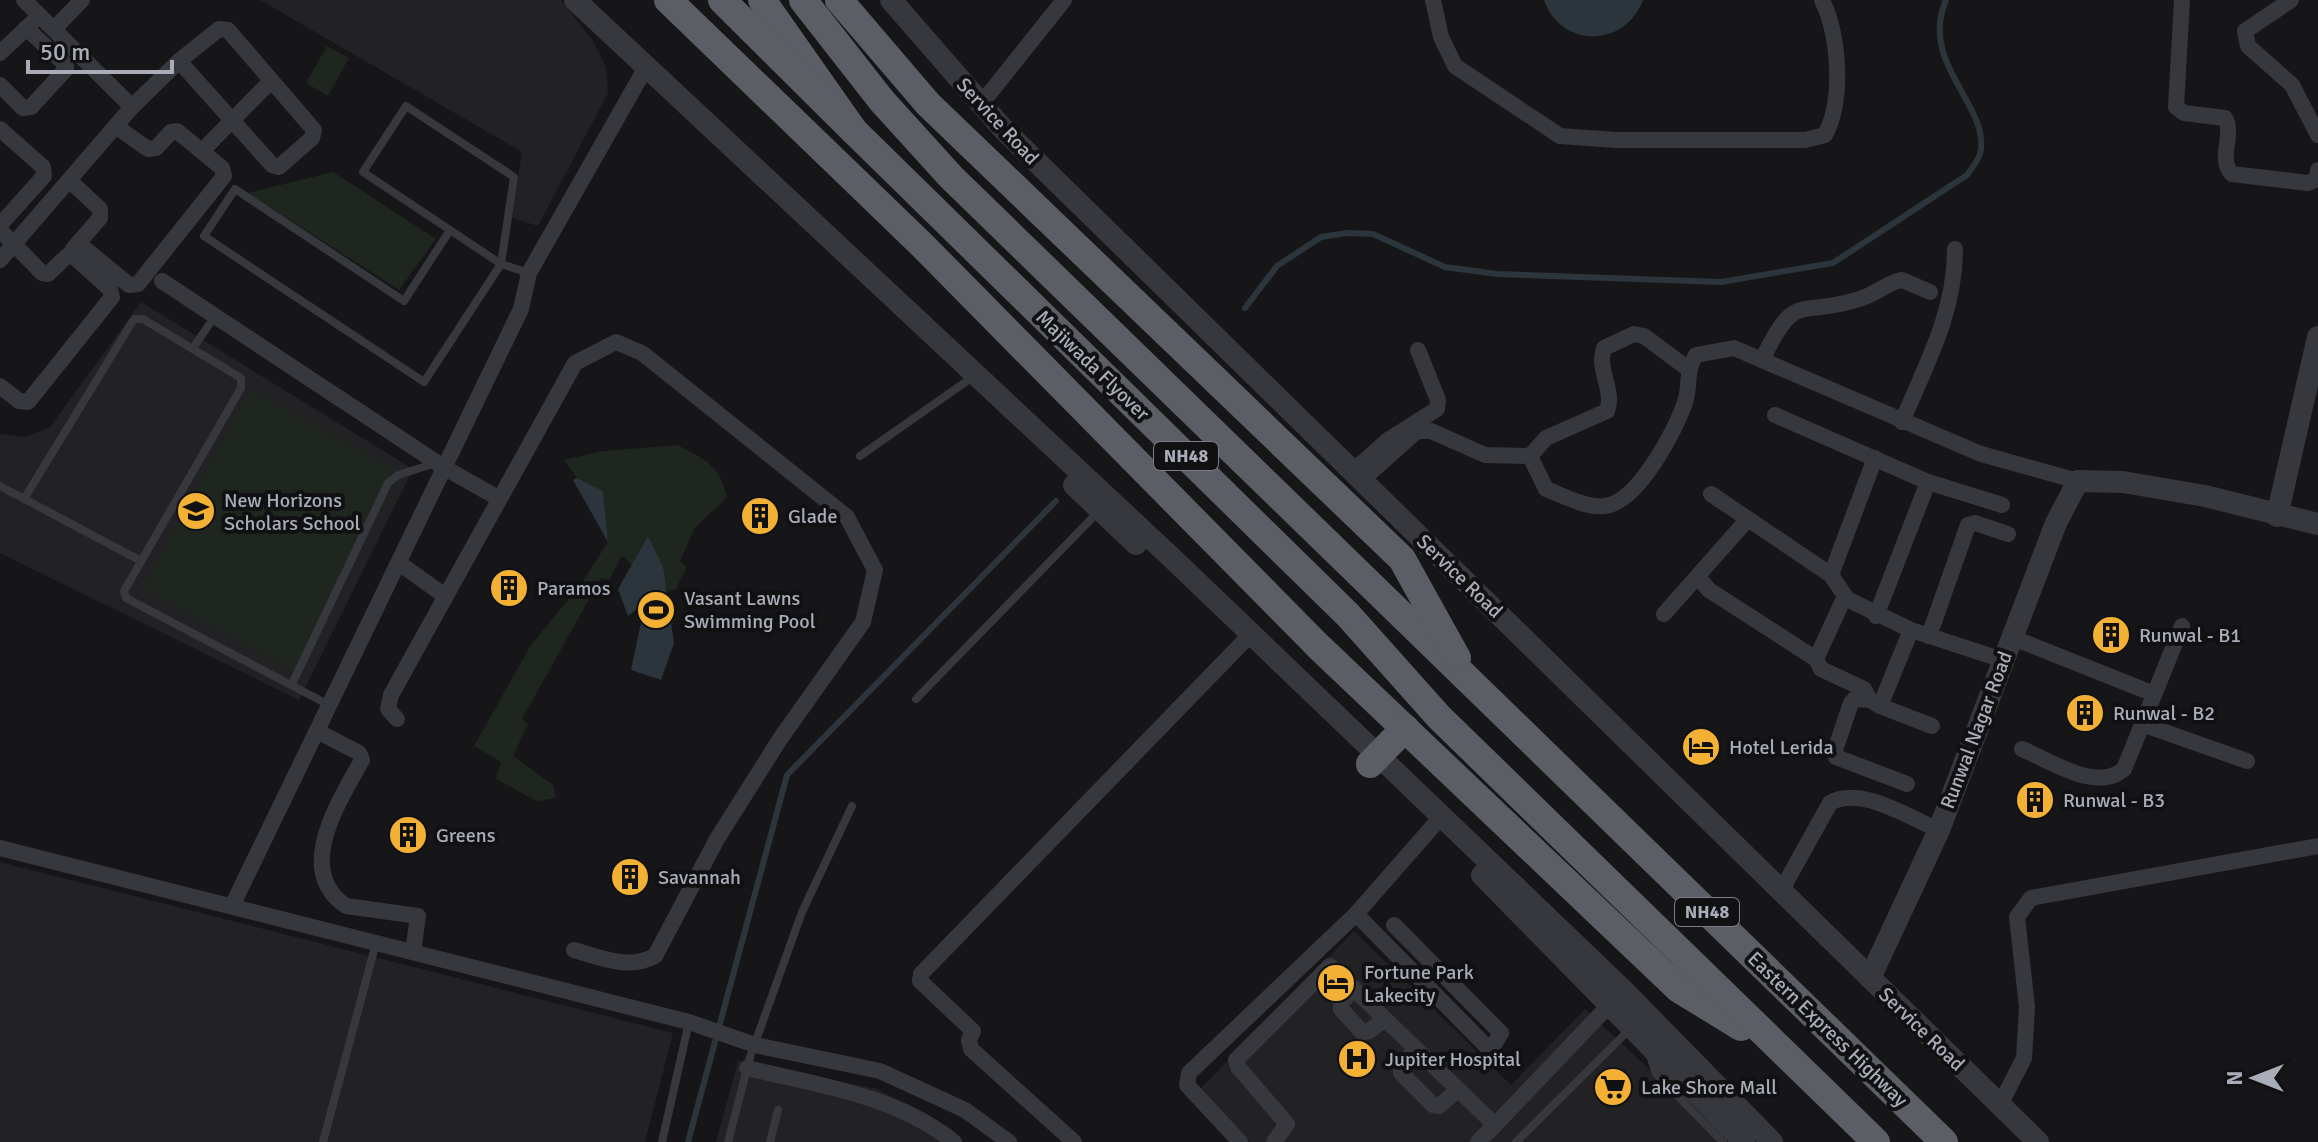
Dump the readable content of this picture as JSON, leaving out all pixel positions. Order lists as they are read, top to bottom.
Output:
{
  "streets": {
    "highway": ["Majiwada Flyover", "NH48", "Eastern Express Highway"],
    "street": ["Service Road", "Runwal Nagar Road"]
  },
  "crossings": [
    ["Service Road", "Runwal Nagar Road"],
    ["Majiwada Flyover", "NH48"],
    ["Majiwada Flyover", "Eastern Express Highway"]
  ],
  "places": {
    "school or university": ["New Horizons Scholars School"],
    "building": [
      "Glade",
      "Paramos",
      "Runwal - B1",
      "Runwal - B2",
      "Runwal - B3",
      "Greens",
      "Savannah"
    ],
    "sports": ["Vasant Lawns Swimming Pool"],
    "hotel": ["Hotel Lerida", "Fortune Park Lakecity"],
    "hospital": ["Jupiter Hospital"],
    "supermarket": ["Lake Shore Mall"]
  },
  "scale_bar": "50 m",
  "north": "left"
}
